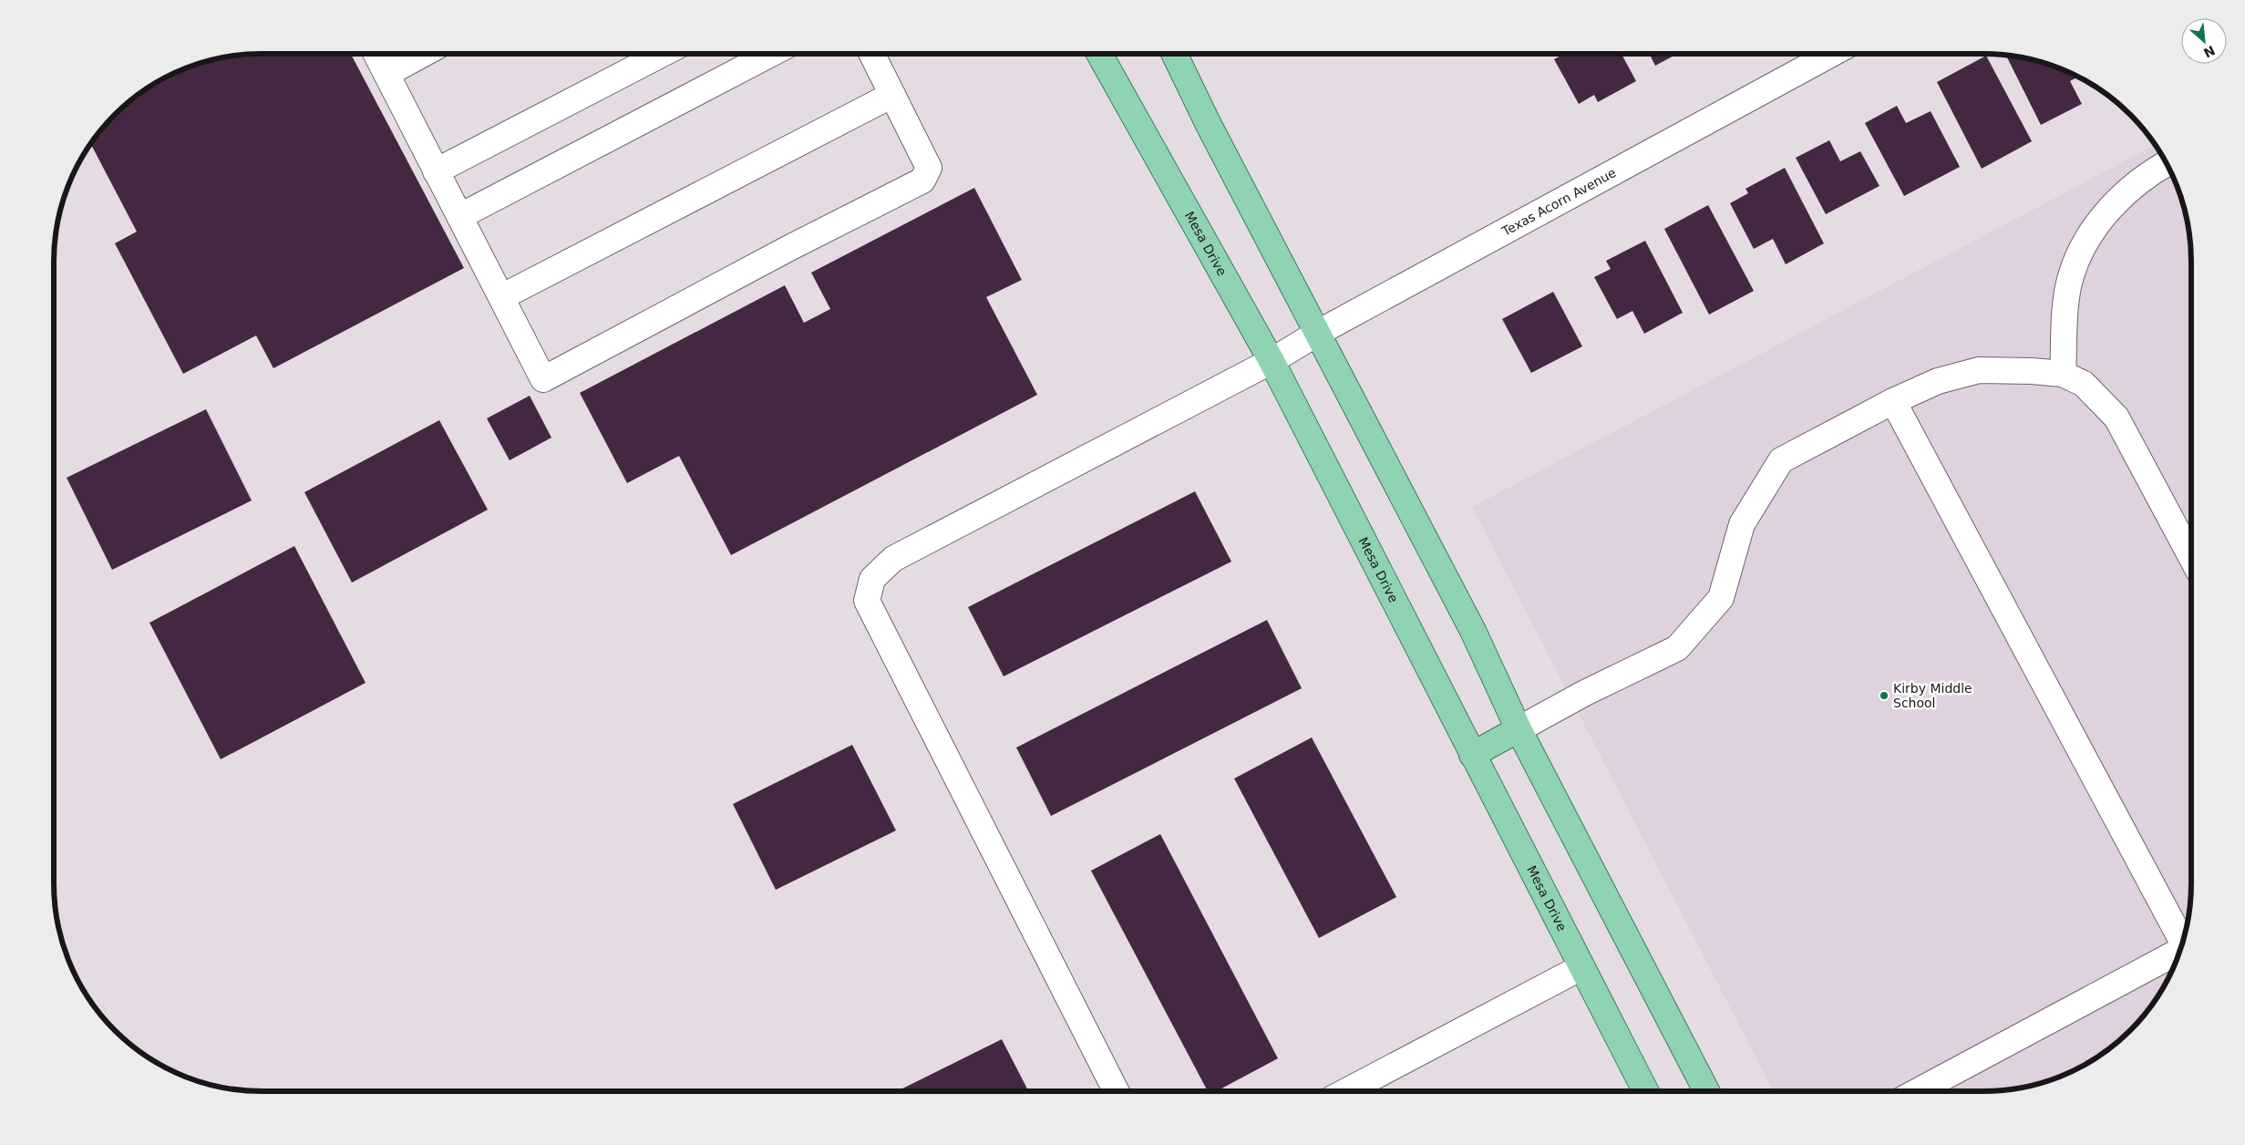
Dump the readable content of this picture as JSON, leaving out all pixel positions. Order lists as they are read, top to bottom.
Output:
{
  "streets": {
    "main road": ["Mesa Drive"],
    "street": ["Texas Acorn Avenue"]
  },
  "crossings": [
    ["Texas Acorn Avenue", "Mesa Drive"]
  ],
  "places": ["Kirby Middle School"],
  "north": "bottom right"
}
